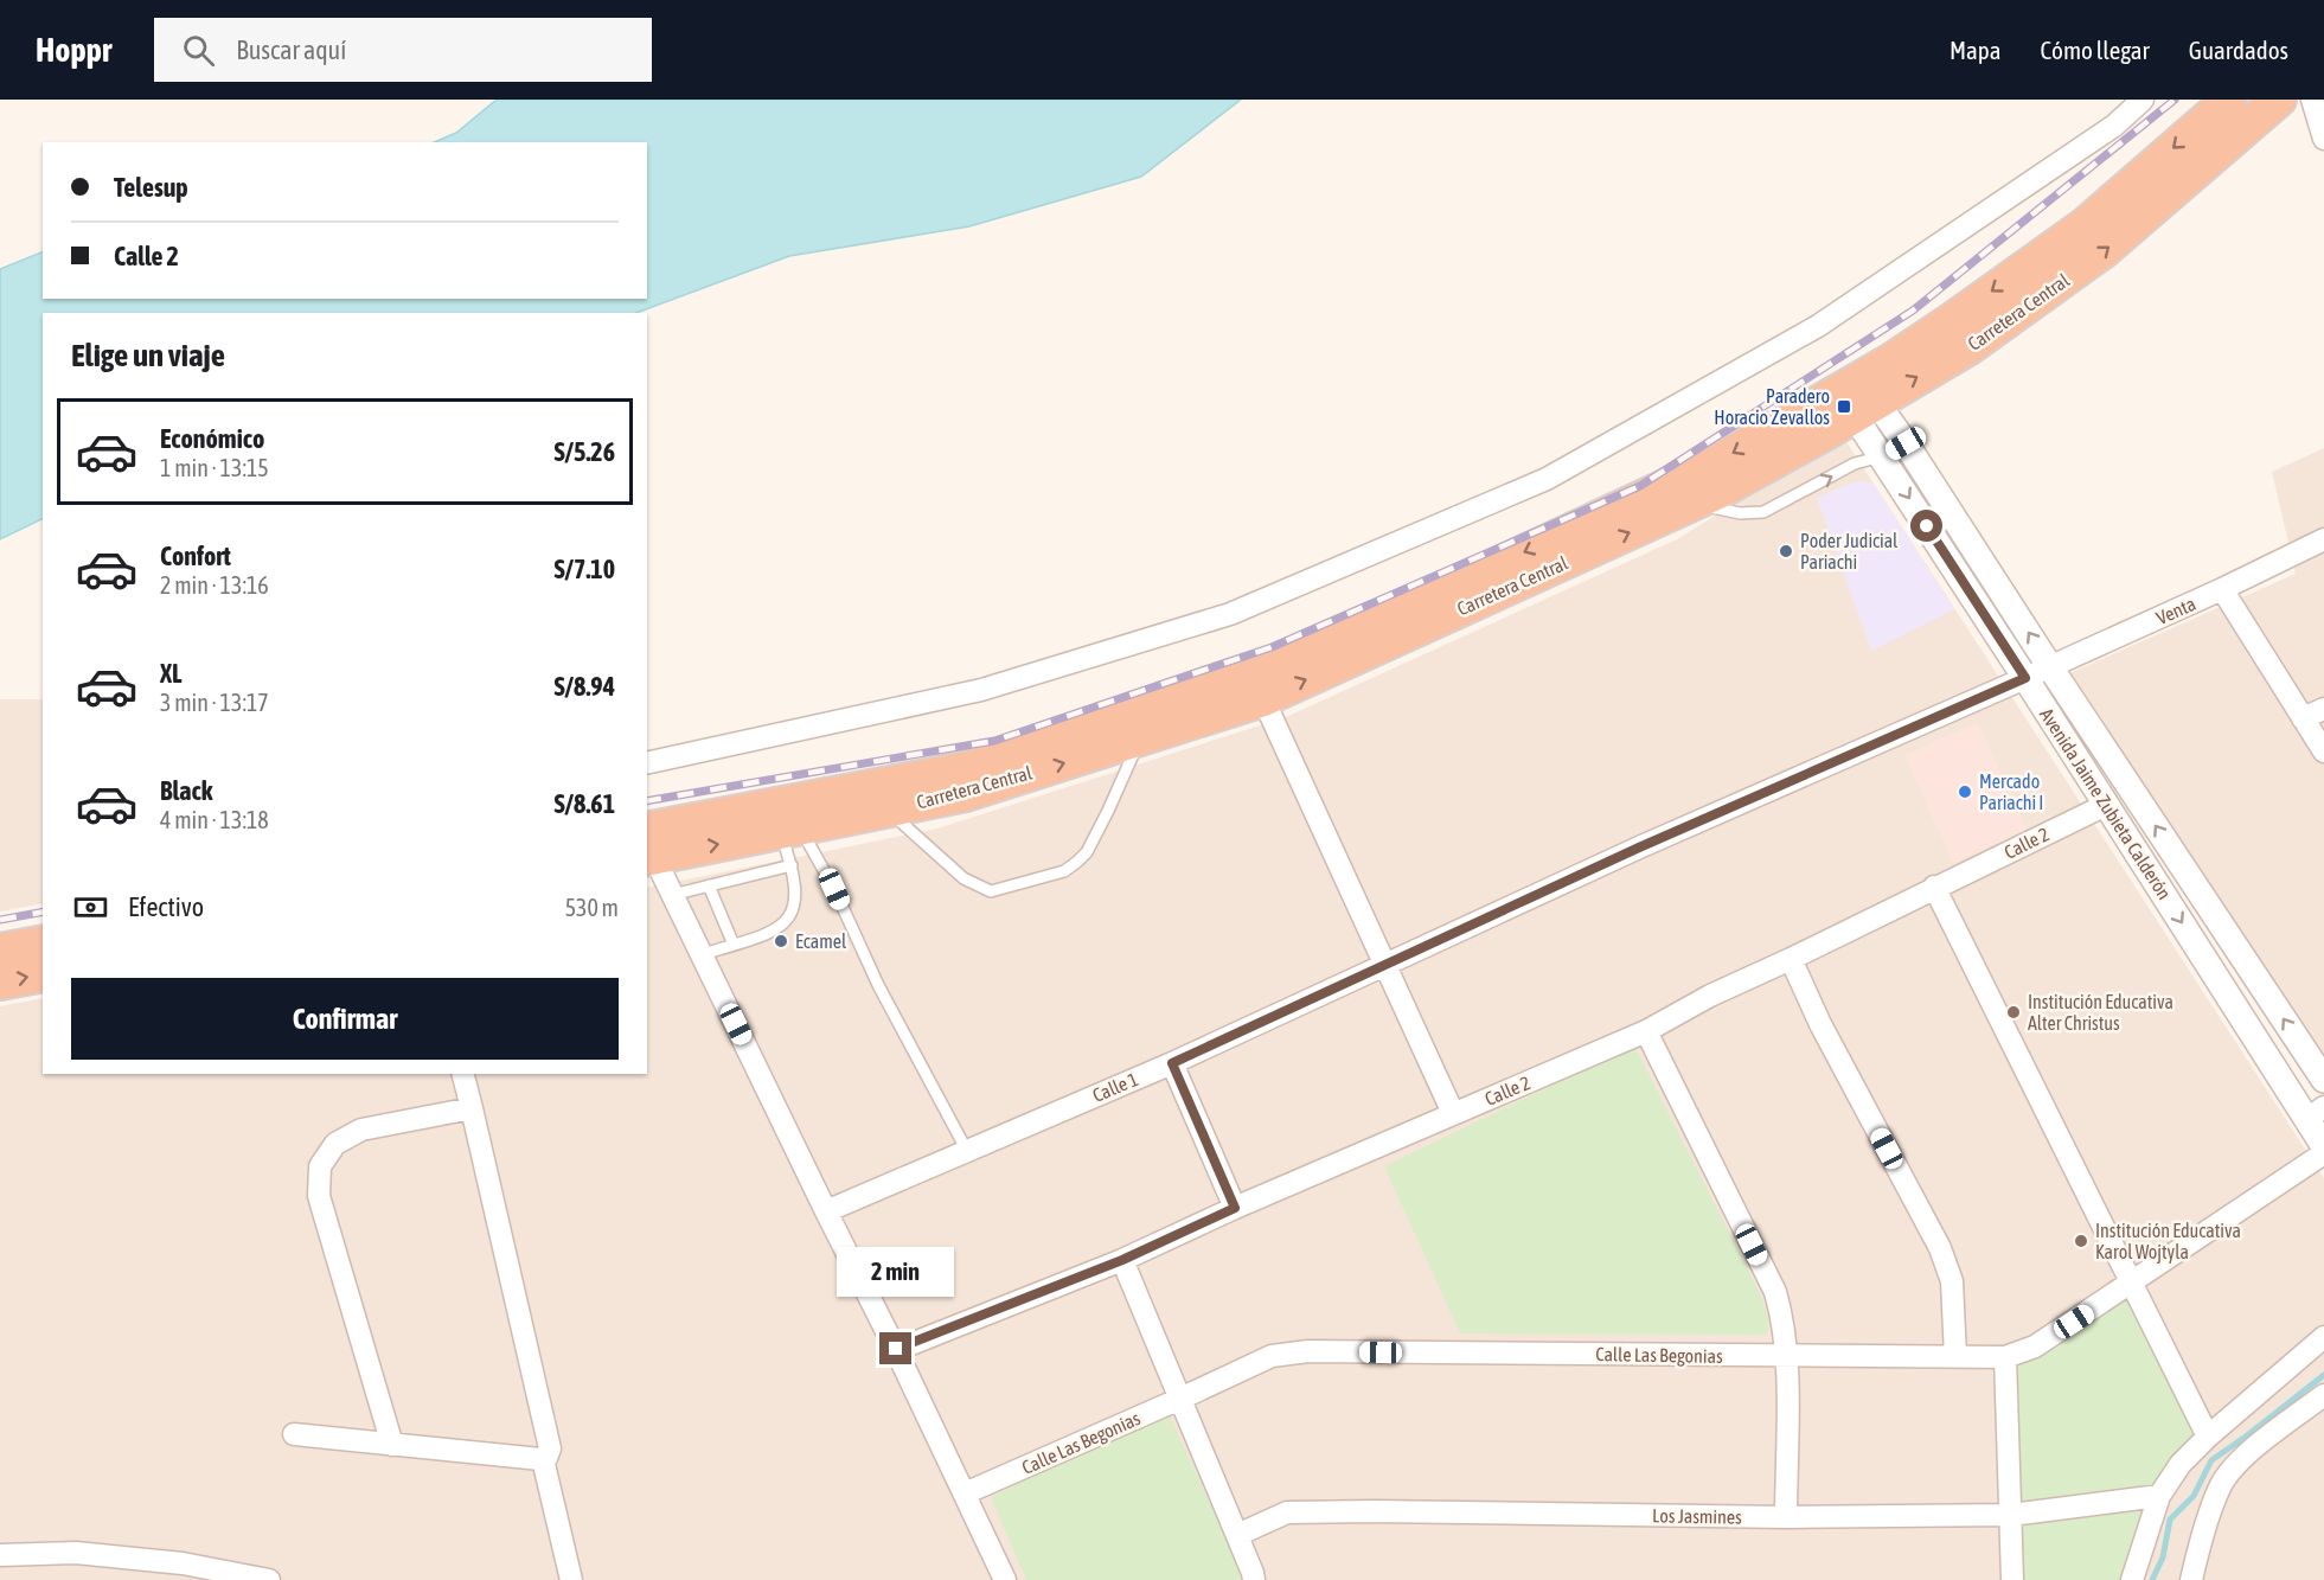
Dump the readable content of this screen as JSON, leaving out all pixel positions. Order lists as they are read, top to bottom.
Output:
{
  "streets": {
    "highway": ["Carretera Central"],
    "street": [
      "Venta",
      "Avenida Jaime Zubieta Calderón",
      "Calle 2",
      "Calle 1",
      "Calle Las Begonias",
      "Los Jasmines"
    ]
  },
  "crossings": [
    ["Carretera Central", "Avenida Jaime Zubieta Calderón"],
    ["Venta", "Avenida Jaime Zubieta Calderón"],
    ["Venta", "Calle 1"],
    ["Avenida Jaime Zubieta Calderón", "Calle 2"],
    ["Avenida Jaime Zubieta Calderón", "Calle 1"]
  ],
  "places": {
    "transit": ["Paradero Horacio Zevallos"],
    "other": [
      "Poder Judicial Pariachi",
      "Mercado Pariachi I",
      "Ecamel",
      "Institución Educativa Alter Christus",
      "Institución Educativa Karol Wojtyla"
    ]
  },
  "page": {
    "header": "Hoppr",
    "search": "Buscar aquí",
    "nav": ["Mapa", "Cómo llegar", "Guardados"],
    "banner": ["Telesup", "Calle 2"],
    "heading": "Elige un viaje",
    "list": [
      {
        "name": "Económico",
        "note": "1 min · 13:15",
        "value": "S/5.26"
      },
      {
        "name": "Confort",
        "note": "2 min · 13:16",
        "value": "S/7.10"
      },
      {
        "name": "XL",
        "note": "3 min · 13:17",
        "value": "S/8.94"
      },
      {
        "name": "Black",
        "note": "4 min · 13:18",
        "value": "S/8.61"
      }
    ],
    "pay": ["Efectivo", "530 m"],
    "buttons": "Confirmar",
    "bubble": "2 min"
  }
}
